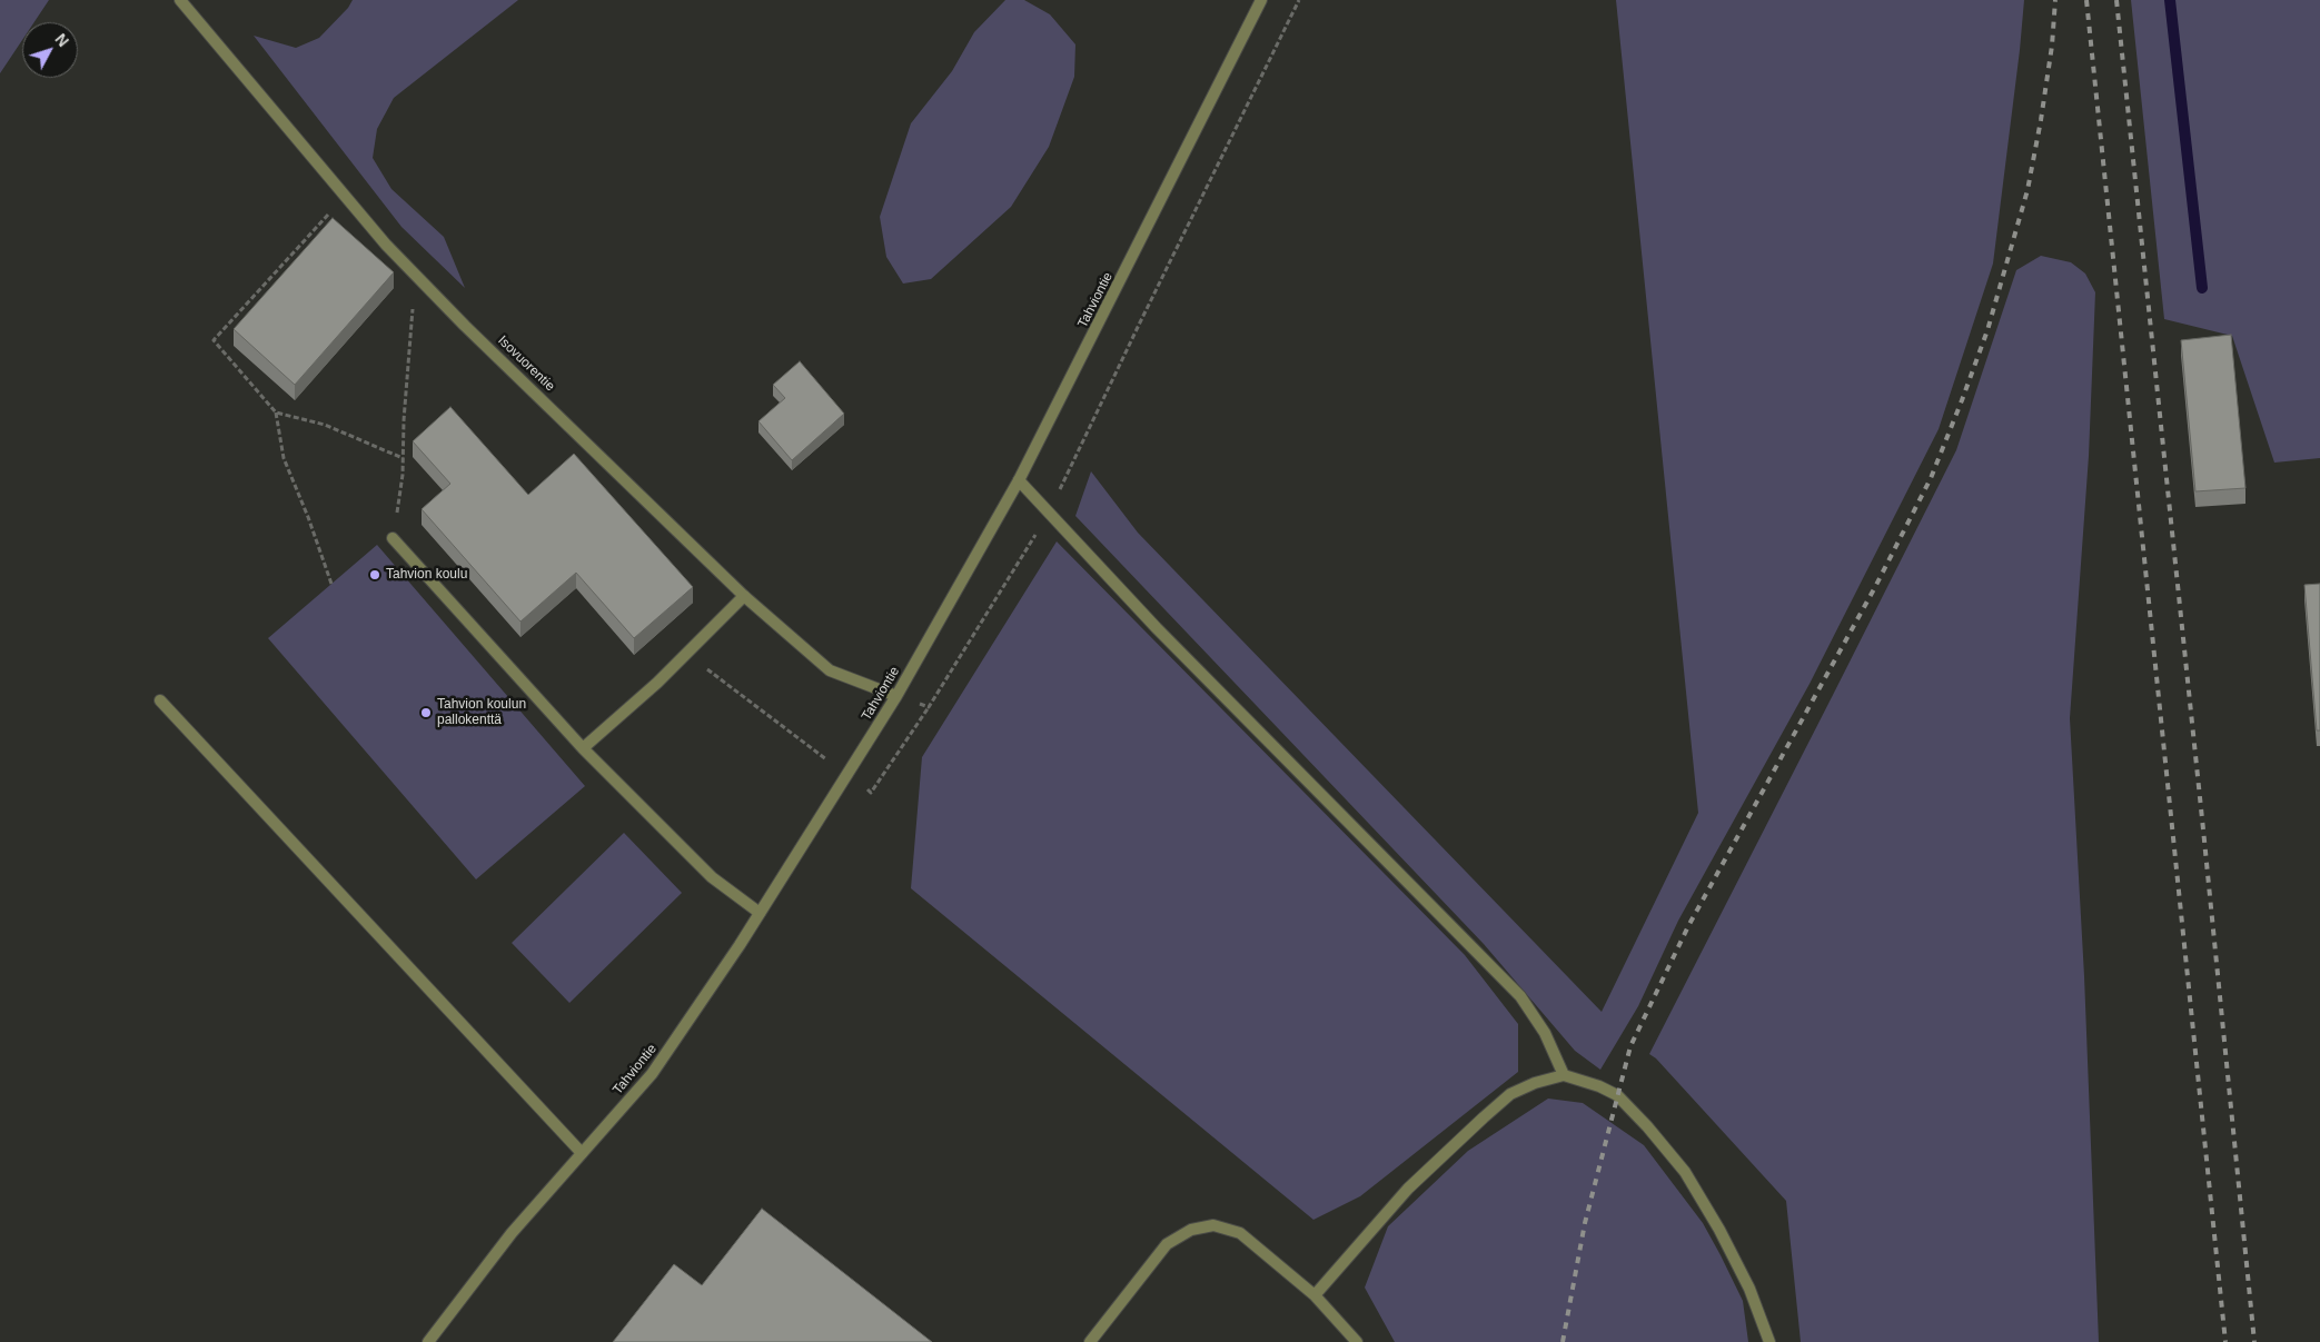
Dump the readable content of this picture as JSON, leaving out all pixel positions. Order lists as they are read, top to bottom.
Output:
{
  "streets": {
    "street": ["Tahviontie", "Isovuorentie"]
  },
  "crossings": [
    ["Tahviontie", "Isovuorentie"]
  ],
  "places": ["Tahvion koulu", "Tahvion koulun pallokenttä"],
  "north": "top right"
}
